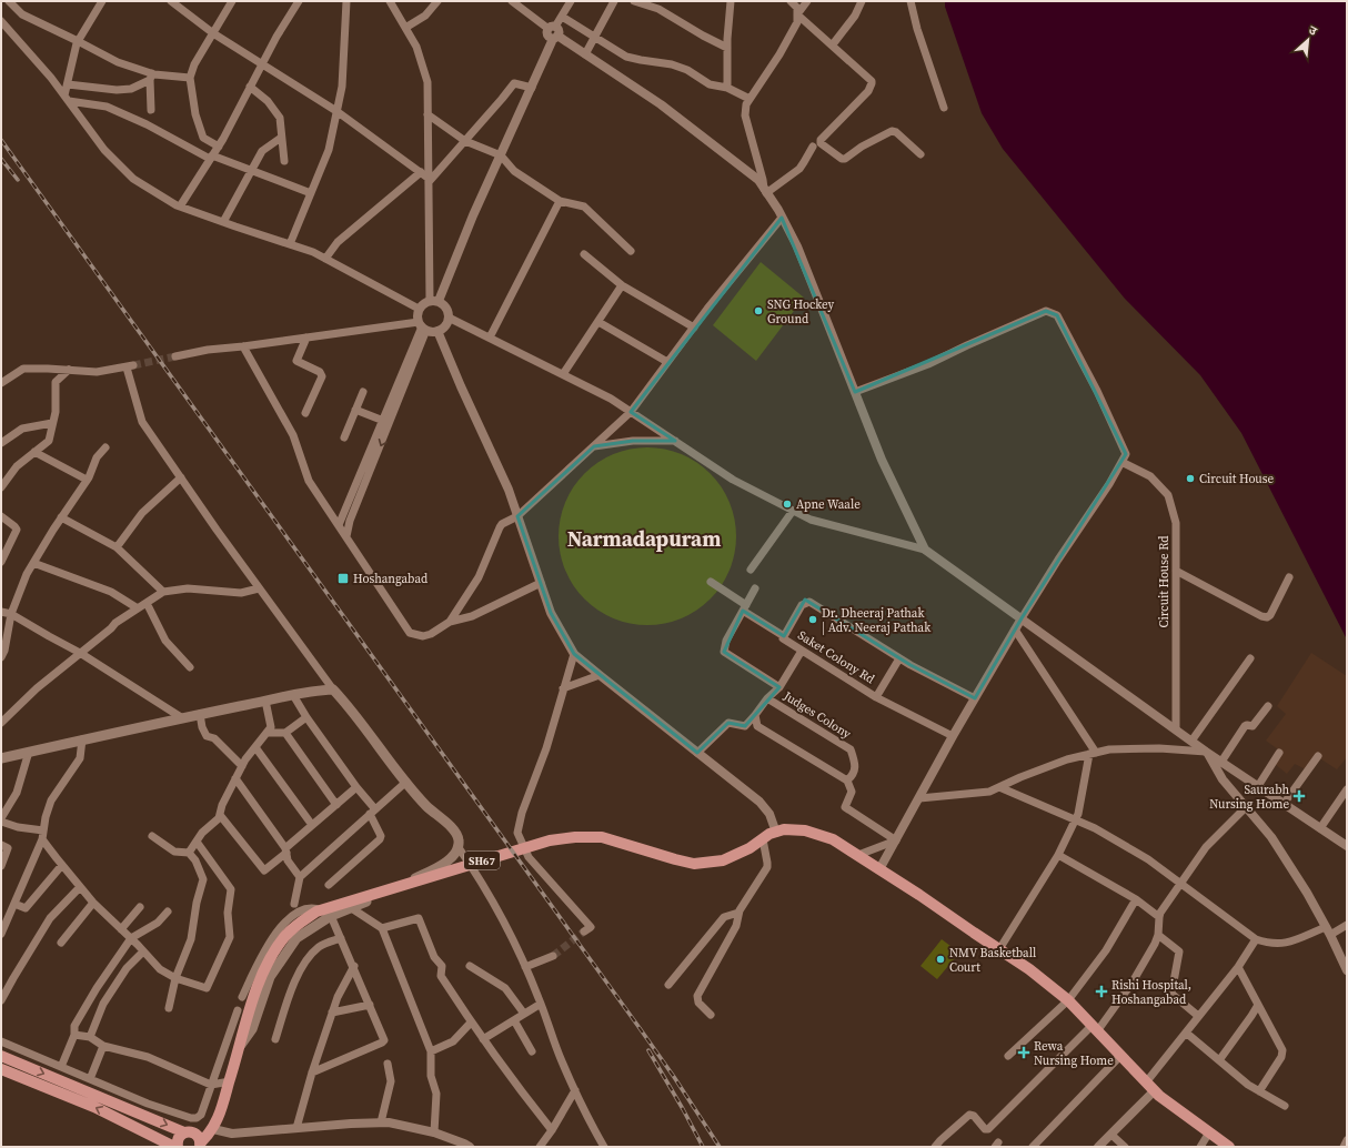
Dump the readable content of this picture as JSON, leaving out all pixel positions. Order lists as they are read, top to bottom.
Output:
{
  "streets": {
    "main road": ["SH67"],
    "street": ["Circuit House Rd", "Saket Colony Rd", "Judges Colony"]
  },
  "districts": ["Narmadapuram"],
  "places": {
    "other": [
      "SNG Hockey Ground",
      "Circuit House",
      "Apne Waale",
      "Dr. Dheeraj Pathak | Adv. Neeraj Pathak",
      "NMV Basketball Court"
    ],
    "transit": ["Hoshangabad"],
    "health": ["Saurabh Nursing Home", "Rishi Hospital, Hoshangabad", "Rewa Nursing Home"]
  },
  "north": "top right"
}
